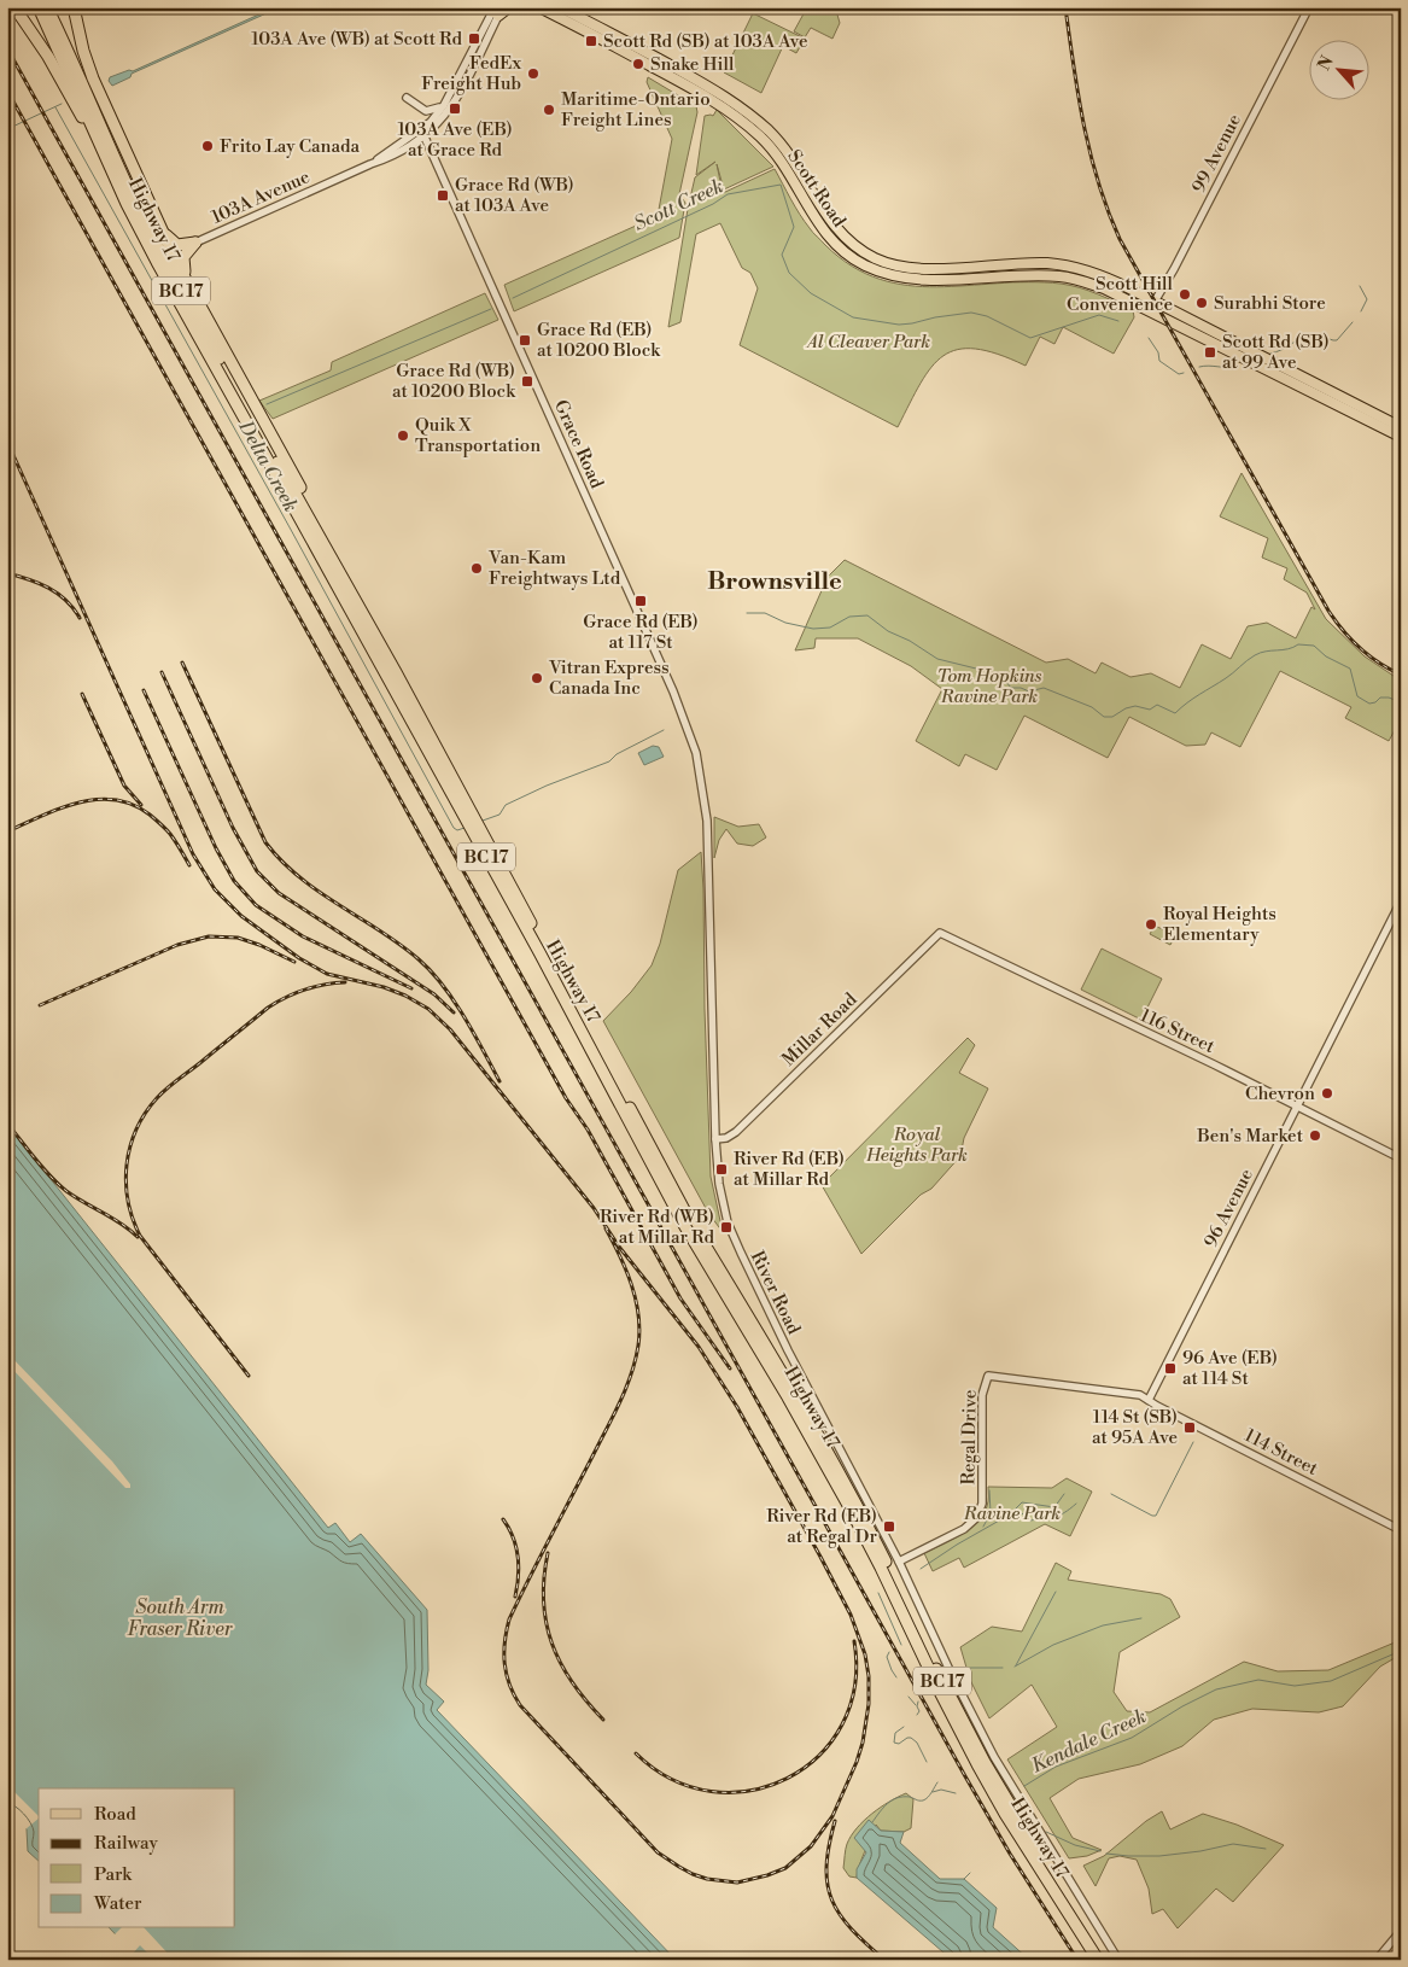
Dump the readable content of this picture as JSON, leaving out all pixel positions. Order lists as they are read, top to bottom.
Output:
{
  "streets": {
    "highway": ["Highway 17", "BC 17"],
    "main road": ["Scott Road"],
    "street": [
      "99 Avenue",
      "103A Avenue",
      "Grace Road",
      "Millar Road",
      "116 Street",
      "96 Avenue",
      "River Road",
      "Regal Drive",
      "114 Street"
    ]
  },
  "crossings": [
    ["99 Avenue", "Scott Road"],
    ["103A Avenue", "Grace Road"],
    ["Grace Road", "River Road"],
    ["Millar Road", "116 Street"],
    ["Millar Road", "River Road"],
    ["116 Street", "96 Avenue"],
    ["96 Avenue", "114 Street"],
    ["River Road", "Regal Drive"],
    ["Regal Drive", "114 Street"]
  ],
  "districts": ["Brownsville"],
  "water": [
    "Scott Creek",
    "Delta Creek",
    "South Arm Fraser River",
    "Kendale Creek"
  ],
  "parks": [
    "Al Cleaver Park",
    "Tom Hopkins Ravine Park",
    "Royal Heights Park",
    "Ravine Park"
  ],
  "places": {
    "transit": [
      "103A Ave (WB) at Scott Rd",
      "Scott Rd (SB) at 103A Ave",
      "103A Ave (EB) at Grace Rd",
      "Grace Rd (WB) at 103A Ave",
      "Grace Rd (EB) at 10200 Block",
      "Scott Rd (SB) at 99 Ave",
      "Grace Rd (WB) at 10200 Block",
      "Grace Rd (EB) at 117 St",
      "River Rd (EB) at Millar Rd",
      "River Rd (WB) at Millar Rd",
      "96 Ave (EB) at 114 St",
      "114 St (SB) at 95A Ave",
      "River Rd (EB) at Regal Dr"
    ],
    "other": [
      "Snake Hill",
      "FedEx Freight Hub",
      "Maritime-Ontario Freight Lines",
      "Frito Lay Canada",
      "Scott Hill Convenience",
      "Surabhi Store",
      "Quik X Transportation",
      "Van-Kam Freightways Ltd",
      "Vitran Express Canada Inc",
      "Royal Heights Elementary",
      "Chevron",
      "Ben's Market"
    ]
  },
  "legend": [
    "Road",
    "Railway",
    "Park",
    "Water"
  ],
  "north": "top left"
}
